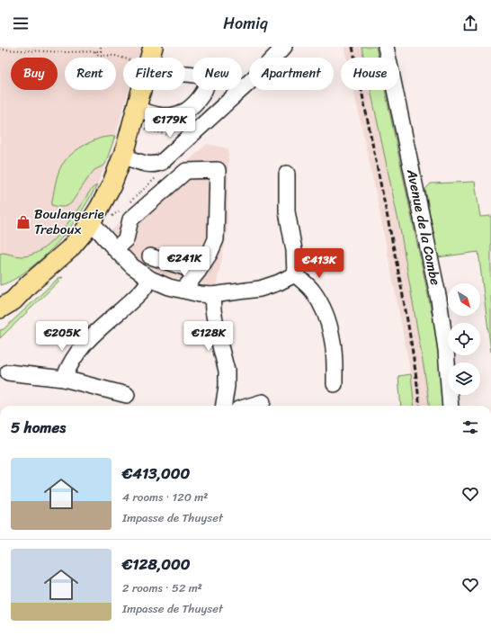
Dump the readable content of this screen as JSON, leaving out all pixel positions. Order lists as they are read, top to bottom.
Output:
{
  "streets": {
    "street": ["Avenue de la Combe"]
  },
  "places": {
    "shop": ["Boulangerie Treboux"]
  },
  "north": "bottom right",
  "page": {
    "header": "Homiq",
    "chip": [
      "Buy",
      "Rent",
      "Filters",
      "New",
      "Apartment",
      "House"
    ],
    "price": [
      "€179K",
      "€241K",
      "€413K",
      "€205K",
      "€128K"
    ],
    "heading": "5 homes",
    "list": [
      {
        "name": "€413,000",
        "note": "4 rooms · 120 m² · Impasse de Thuyset"
      },
      {
        "name": "€128,000",
        "note": "2 rooms · 52 m² · Impasse de Thuyset"
      }
    ]
  }
}
